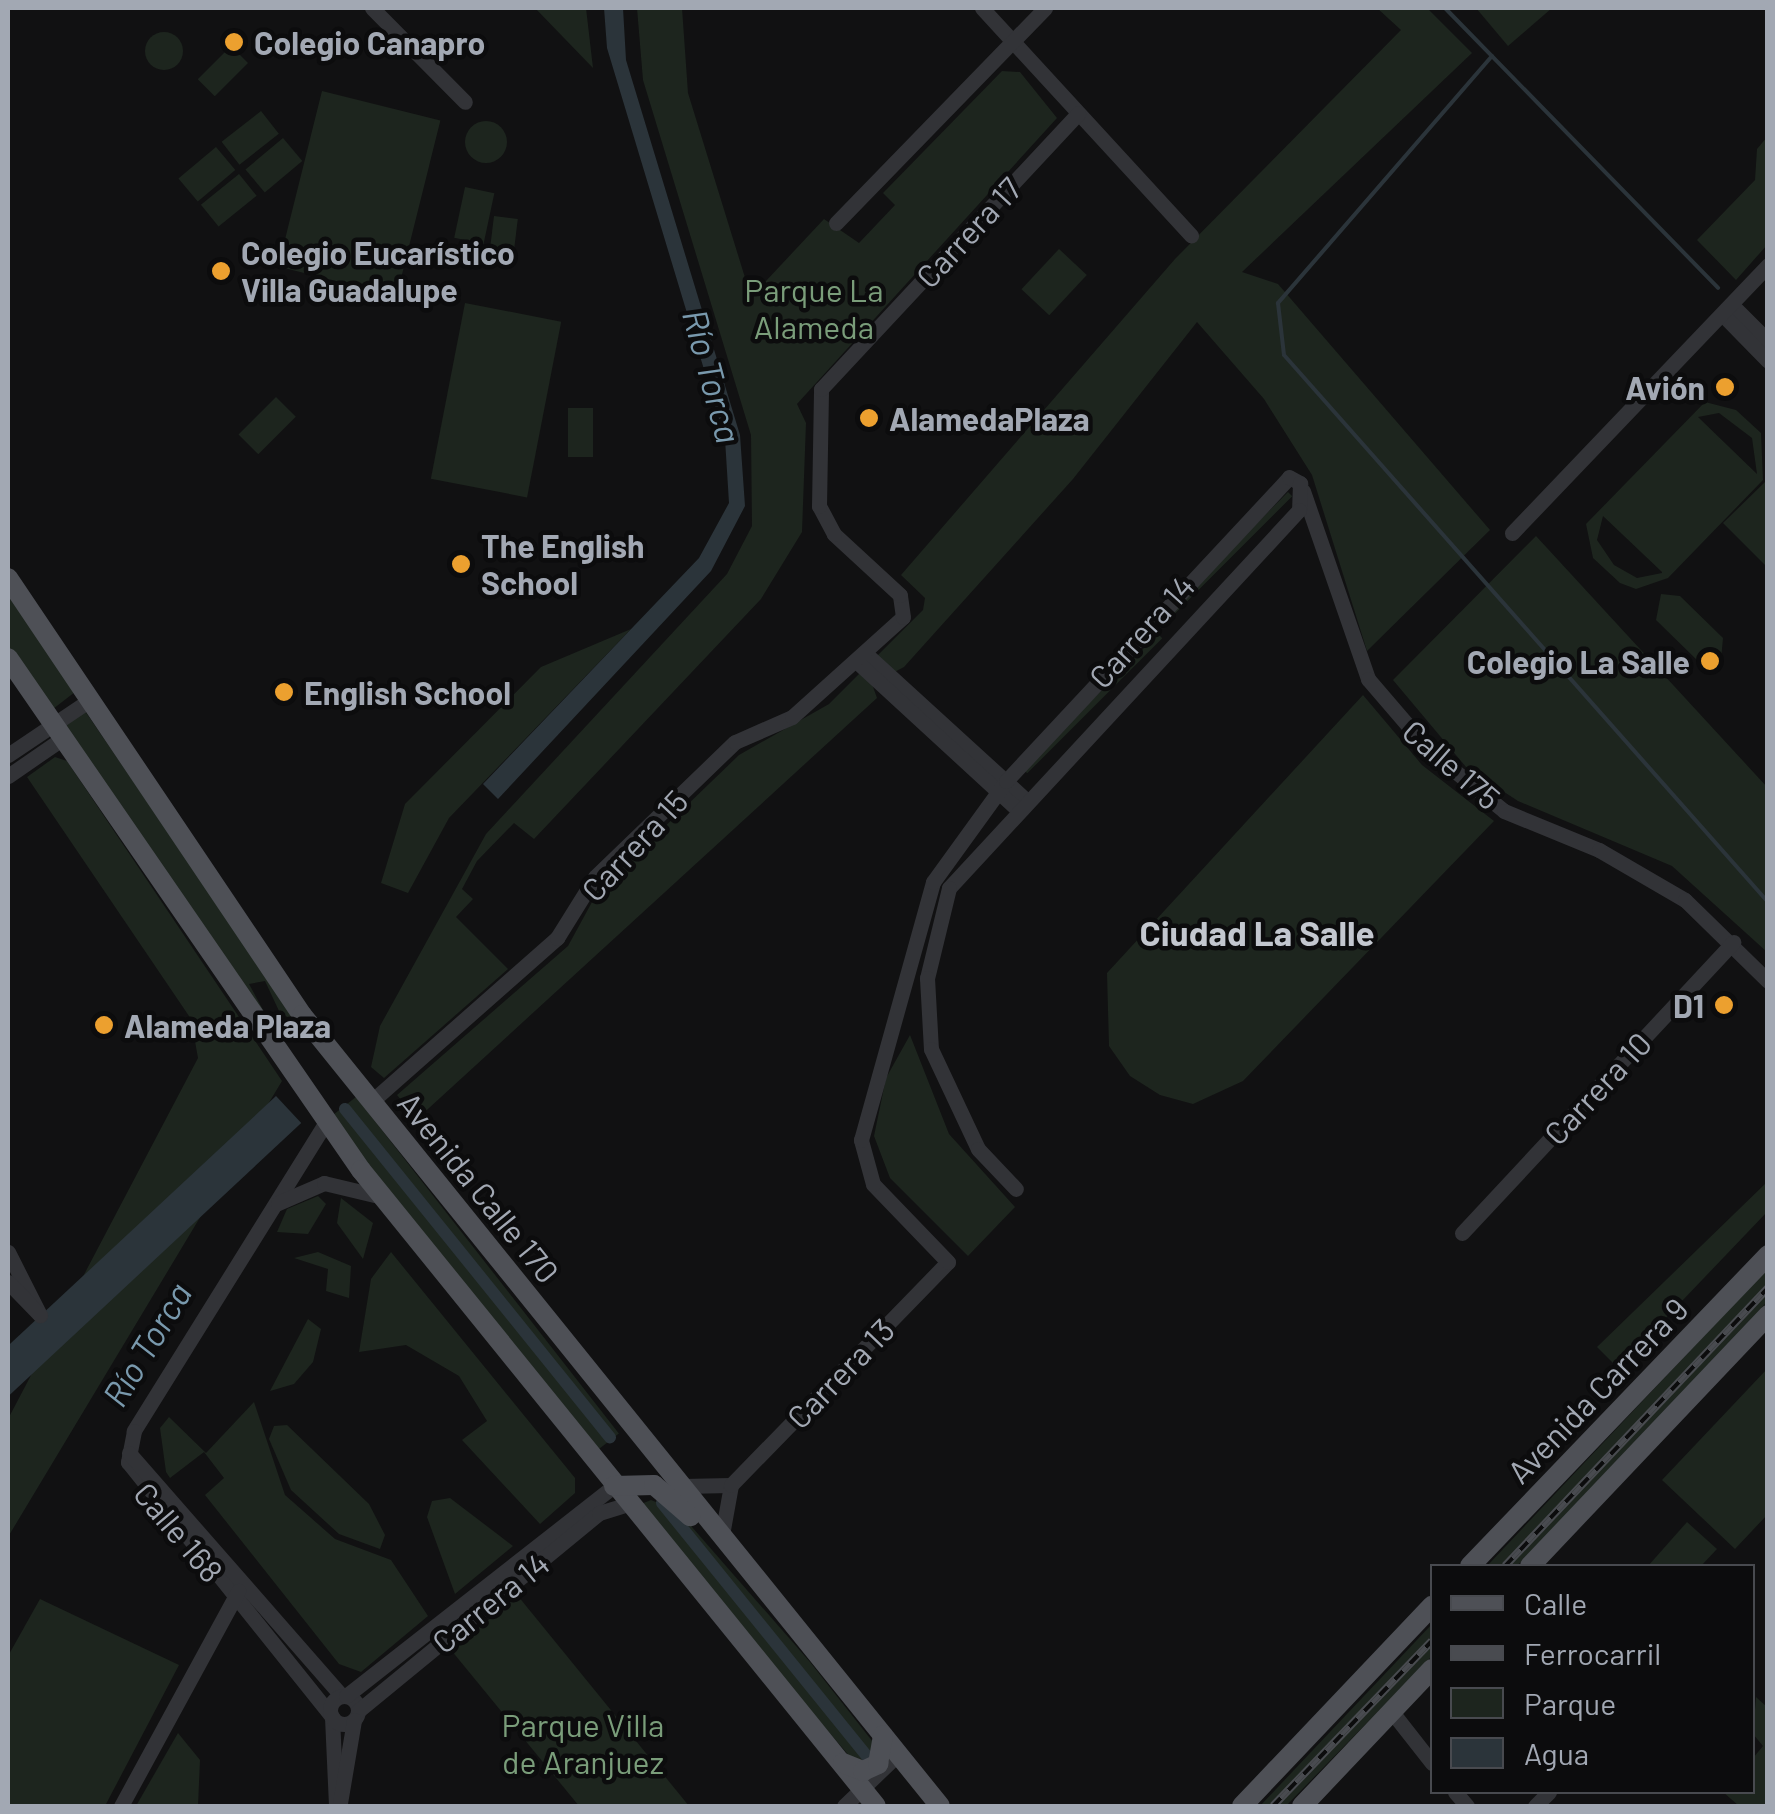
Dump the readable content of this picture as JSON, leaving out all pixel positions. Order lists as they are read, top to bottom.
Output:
{
  "streets": {
    "main road": ["Avenida Calle 170", "Avenida Carrera 9"],
    "street": [
      "Carrera 17",
      "Carrera 14",
      "Calle 175",
      "Carrera 15",
      "Carrera 10",
      "Carrera 13",
      "Calle 168"
    ]
  },
  "crossings": [
    ["Carrera 17", "Carrera 15"],
    ["Carrera 14", "Calle 175"],
    ["Carrera 14", "Carrera 13"],
    ["Carrera 14", "Calle 168"],
    ["Calle 175", "Carrera 10"],
    ["Carrera 15", "Avenida Calle 170"]
  ],
  "districts": ["Ciudad La Salle"],
  "water": ["Río Torca"],
  "parks": ["Parque La Alameda", "Parque Villa de Aranjuez"],
  "places": [
    "Colegio Canapro",
    "Colegio Eucarístico Villa Guadalupe",
    "Avión",
    "AlamedaPlaza",
    "The English School",
    "Colegio La Salle",
    "English School",
    "D1",
    "Alameda Plaza"
  ],
  "legend": [
    "Calle",
    "Ferrocarril",
    "Parque",
    "Agua"
  ]
}
